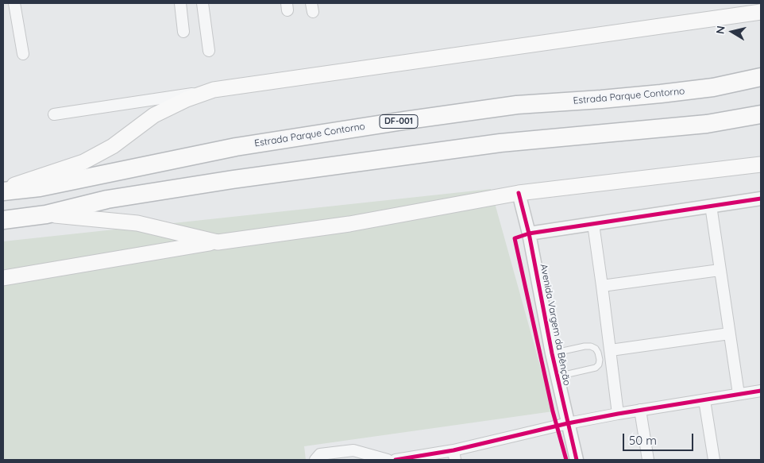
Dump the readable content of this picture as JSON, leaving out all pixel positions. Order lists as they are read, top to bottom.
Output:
{
  "streets": {
    "highway": ["Estrada Parque Contorno", "DF-001"],
    "street": ["Avenida Vargem da Bênção"]
  },
  "scale_bar": "50 m",
  "north": "left"
}
